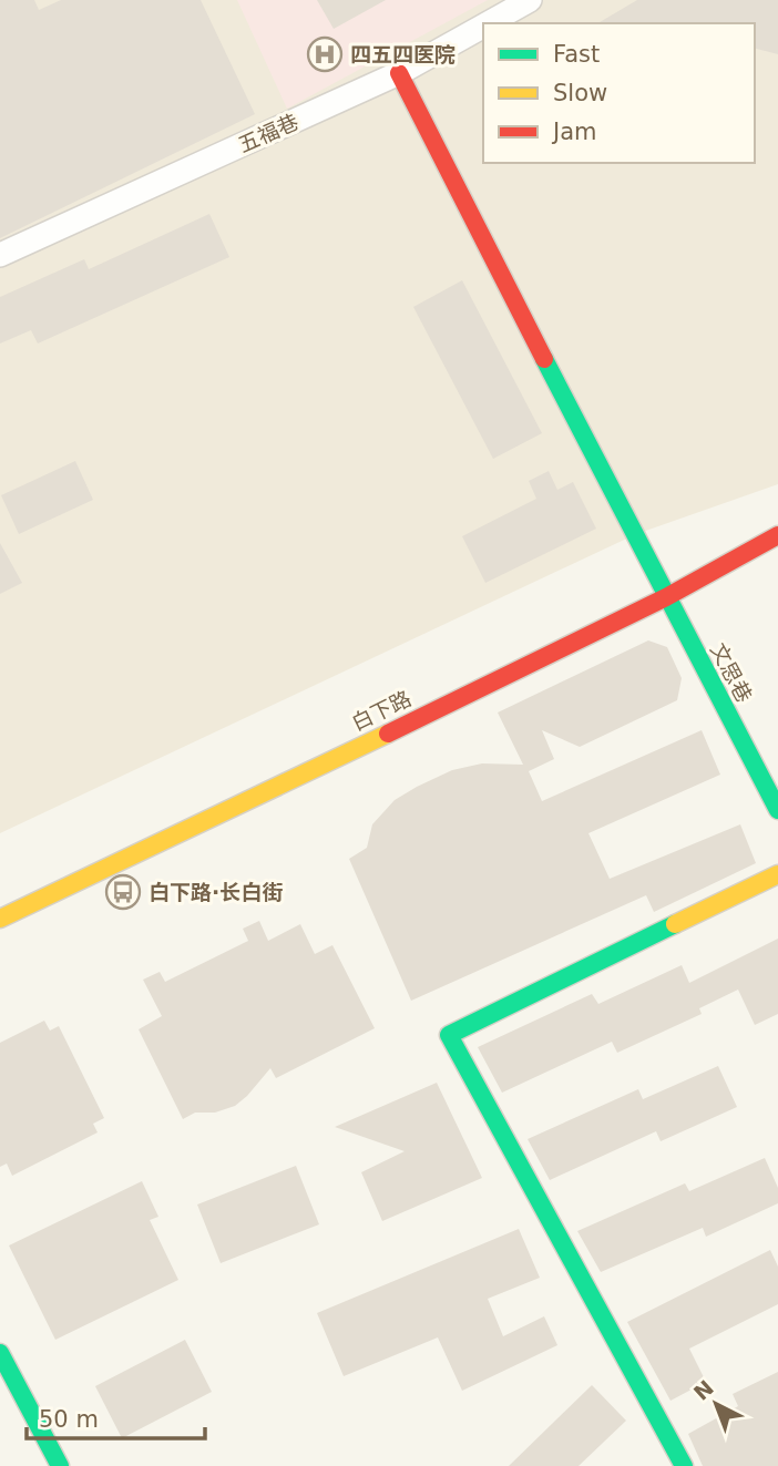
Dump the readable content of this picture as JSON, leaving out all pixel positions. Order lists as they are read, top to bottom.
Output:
{
  "streets": {
    "street": ["五福巷", "文思巷", "白下路"]
  },
  "crossings": [
    ["五福巷", "文思巷"],
    ["文思巷", "白下路"]
  ],
  "places": {
    "hospital": ["四五四医院"],
    "bus stop": ["白下路·长白街"]
  },
  "legend": ["Fast", "Slow", "Jam"],
  "scale_bar": "50 m",
  "north": "top left"
}
